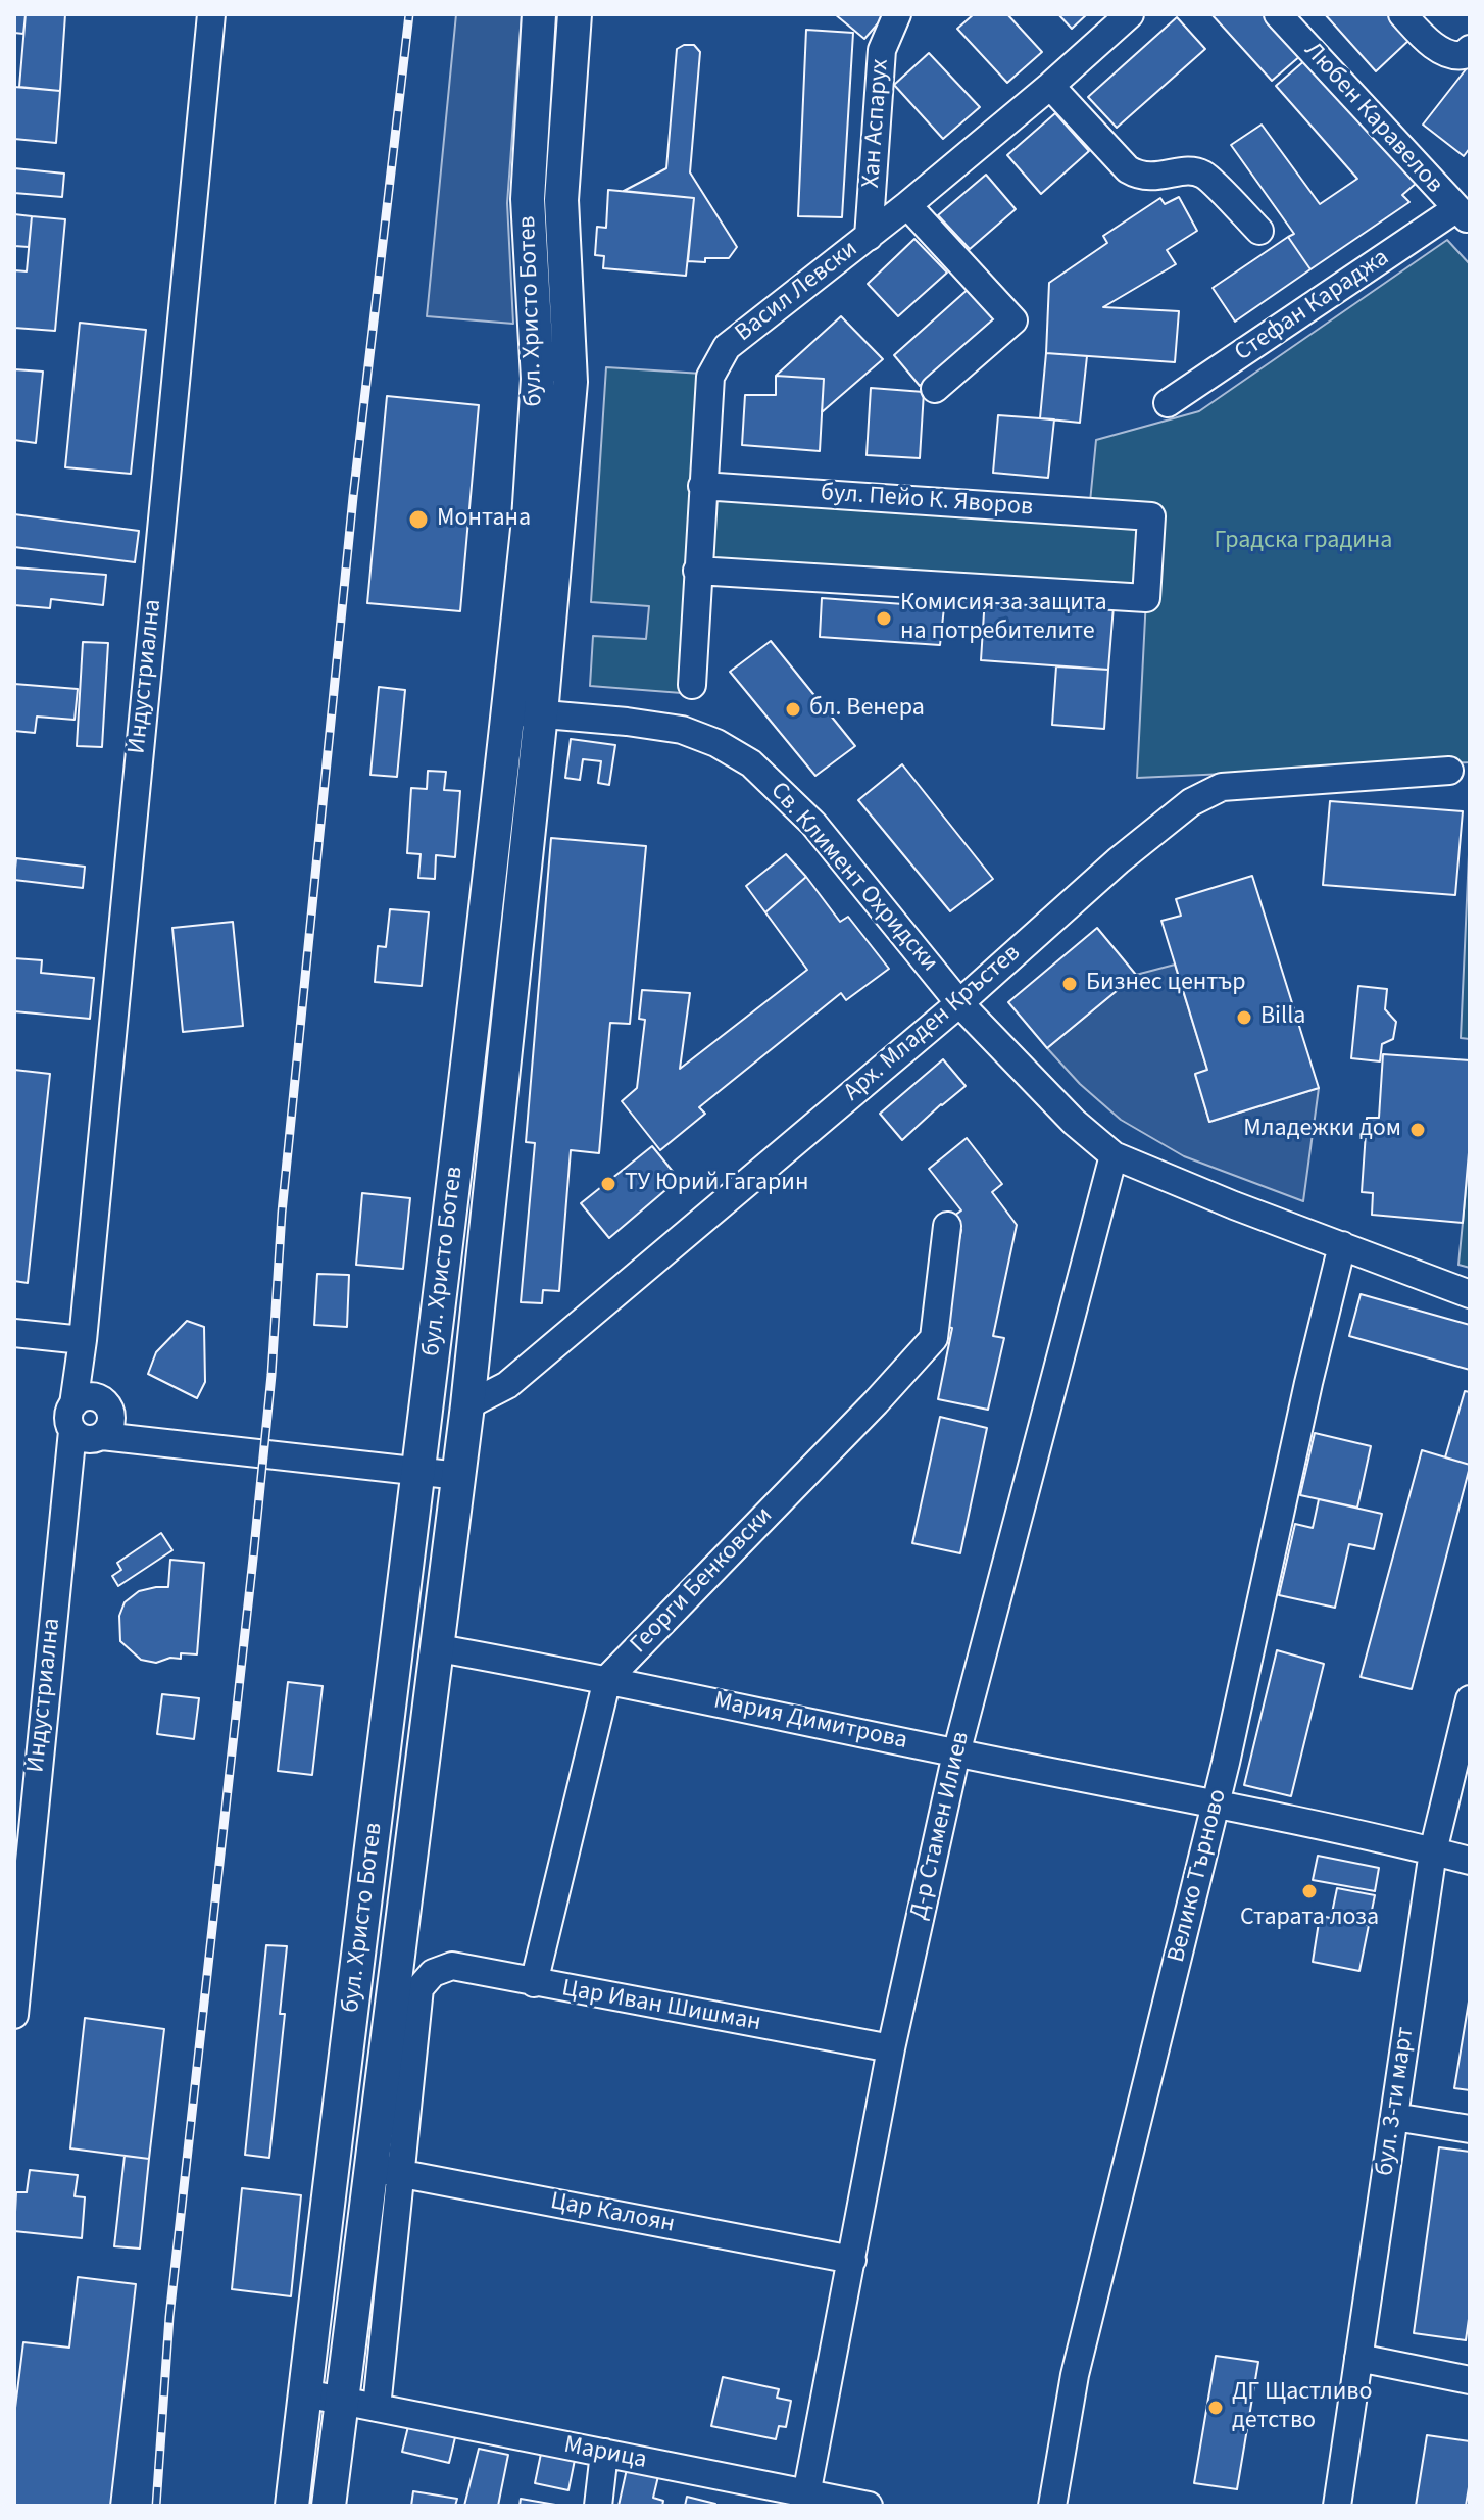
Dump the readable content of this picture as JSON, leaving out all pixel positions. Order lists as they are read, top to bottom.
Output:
{
  "streets": {
    "main road": ["бул. Христо Ботев"],
    "street": [
      "Любен Каравелов",
      "Хан Аспарух",
      "Васил Левски",
      "Стефан Караджа",
      "бул. Пейо К. Яворов",
      "Индустриална",
      "Св. Климент Охридски",
      "Арх. Младен Кръстев",
      "Георги Бенковски",
      "Мария Димитрова",
      "Д-р Стамен Илиев",
      "Велико Търново",
      "Цар Иван Шишман",
      "бул. 3-ти март",
      "Цар Калоян",
      "Марица"
    ]
  },
  "crossings": [
    ["Любен Каравелов", "Стефан Караджа"],
    ["Хан Аспарух", "Васил Левски"],
    ["Васил Левски", "бул. Пейо К. Яворов"],
    ["бул. Христо Ботев", "Св. Климент Охридски"],
    ["бул. Христо Ботев", "Арх. Младен Кръстев"],
    ["бул. Христо Ботев", "Мария Димитрова"],
    ["бул. Христо Ботев", "Цар Иван Шишман"],
    ["бул. Христо Ботев", "Цар Калоян"],
    ["бул. Христо Ботев", "Марица"],
    ["Св. Климент Охридски", "Арх. Младен Кръстев"],
    ["Св. Климент Охридски", "Д-р Стамен Илиев"],
    ["Св. Климент Охридски", "Велико Търново"],
    ["Георги Бенковски", "Мария Димитрова"],
    ["Мария Димитрова", "Д-р Стамен Илиев"],
    ["Мария Димитрова", "Велико Търново"],
    ["Мария Димитрова", "бул. 3-ти март"],
    ["Д-р Стамен Илиев", "Цар Иван Шишман"],
    ["Д-р Стамен Илиев", "Цар Калоян"],
    ["Д-р Стамен Илиев", "Марица"],
    ["Цар Иван Шишман", "Цар Калоян"]
  ],
  "parks": ["Градска градина"],
  "places": [
    "Монтана",
    "Комисия за защита на потребителите",
    "бл. Венера",
    "Бизнес център",
    "Billa",
    "Младежки дом",
    "ТУ Юрий Гагарин",
    "Старата лоза",
    "ДГ Щастливо детство"
  ]
}
